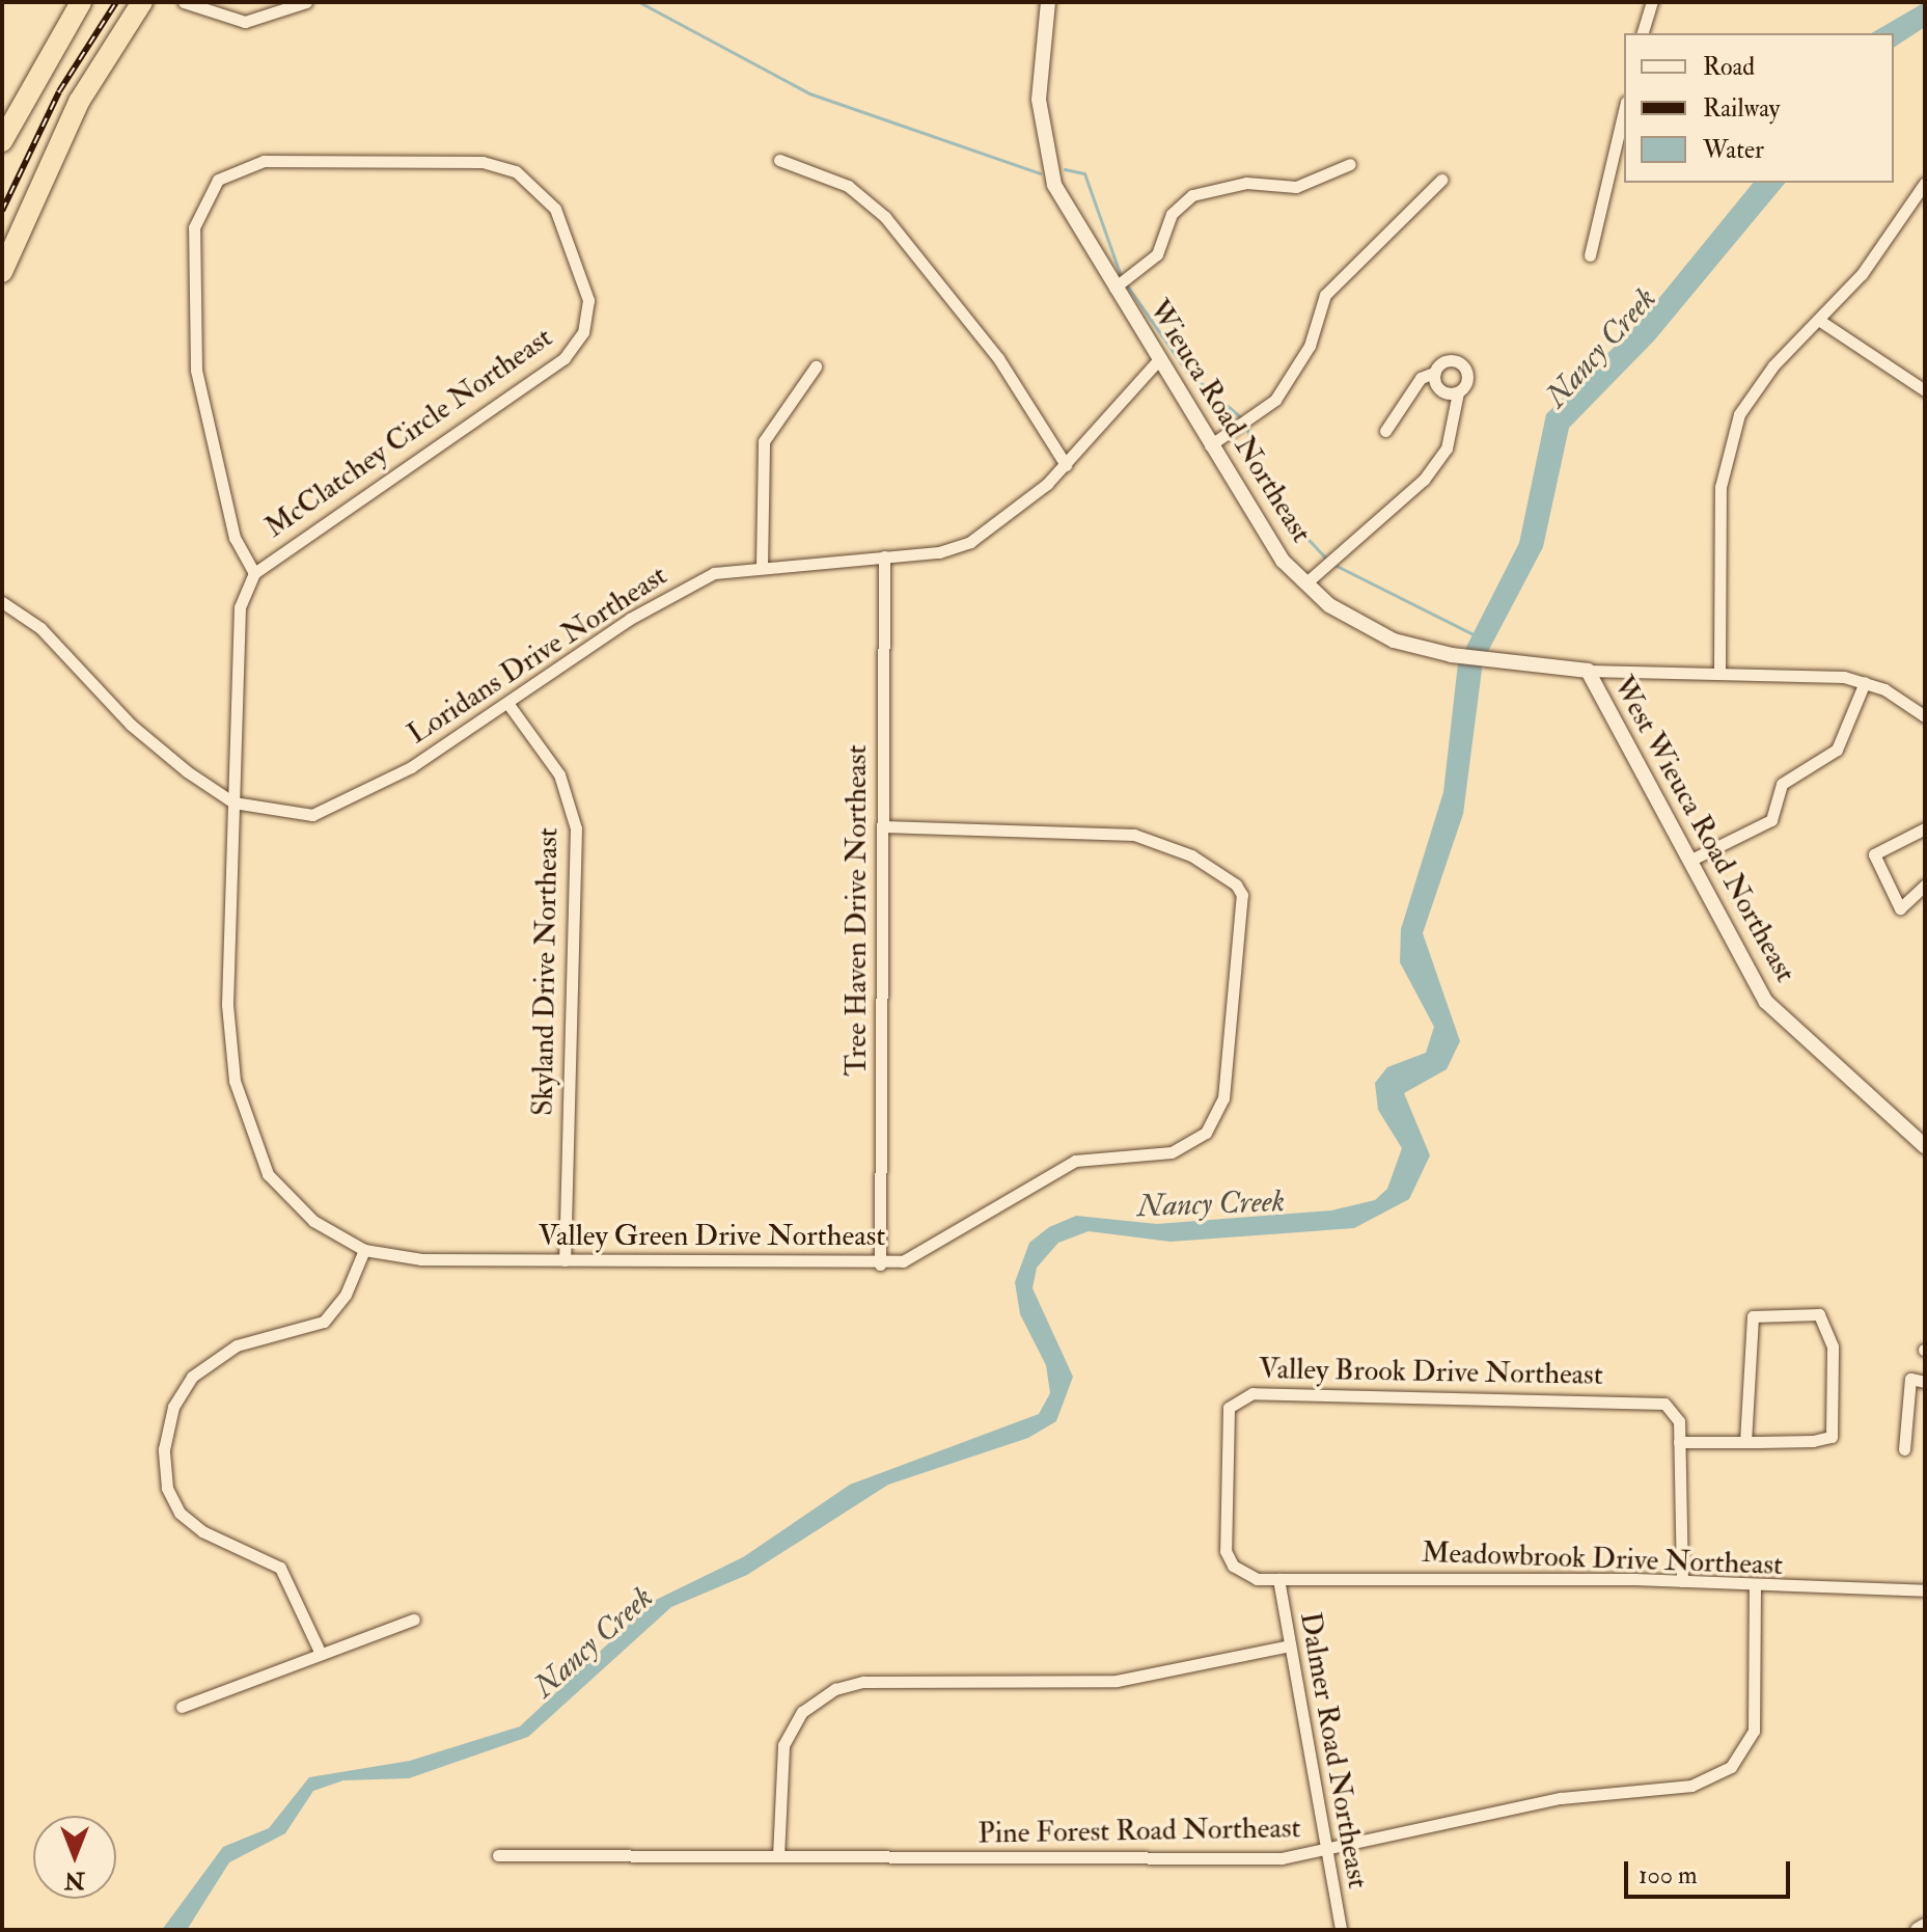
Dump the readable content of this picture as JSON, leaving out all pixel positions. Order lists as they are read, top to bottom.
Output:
{
  "streets": {
    "street": [
      "Wieuca Road Northeast",
      "McClatchey Circle Northeast",
      "Loridans Drive Northeast",
      "West Wieuca Road Northeast",
      "Tree Haven Drive Northeast",
      "Skyland Drive Northeast",
      "Valley Green Drive Northeast",
      "Valley Brook Drive Northeast",
      "Meadowbrook Drive Northeast",
      "Dalmer Road Northeast",
      "Pine Forest Road Northeast"
    ]
  },
  "crossings": [
    ["Wieuca Road Northeast", "Loridans Drive Northeast"],
    ["Wieuca Road Northeast", "West Wieuca Road Northeast"],
    ["McClatchey Circle Northeast", "Loridans Drive Northeast"],
    ["McClatchey Circle Northeast", "Valley Green Drive Northeast"],
    ["Loridans Drive Northeast", "Tree Haven Drive Northeast"],
    ["Loridans Drive Northeast", "Skyland Drive Northeast"],
    ["Loridans Drive Northeast", "Valley Green Drive Northeast"],
    ["Tree Haven Drive Northeast", "Valley Green Drive Northeast"],
    ["Skyland Drive Northeast", "Valley Green Drive Northeast"],
    ["Valley Brook Drive Northeast", "Meadowbrook Drive Northeast"],
    ["Valley Brook Drive Northeast", "Dalmer Road Northeast"],
    ["Meadowbrook Drive Northeast", "Dalmer Road Northeast"],
    ["Meadowbrook Drive Northeast", "Pine Forest Road Northeast"],
    ["Dalmer Road Northeast", "Pine Forest Road Northeast"]
  ],
  "water": ["Nancy Creek"],
  "legend": ["Road", "Railway", "Water"],
  "scale_bar": "100 m",
  "north": "bottom"
}
